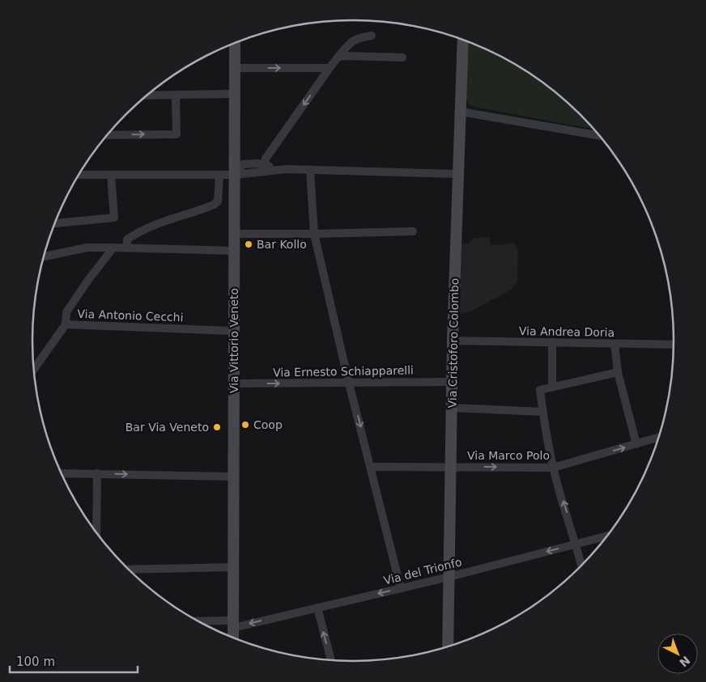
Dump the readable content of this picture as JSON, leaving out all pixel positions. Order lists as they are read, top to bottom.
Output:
{
  "streets": {
    "street": [
      "Via Antonio Cecchi",
      "Via Andrea Doria",
      "Via Vittorio Veneto",
      "Via Cristoforo Colombo",
      "Via Ernesto Schiapparelli",
      "Via Marco Polo",
      "Via del Trionfo"
    ]
  },
  "crossings": [
    ["Via Antonio Cecchi", "Via Vittorio Veneto"],
    ["Via Andrea Doria", "Via Cristoforo Colombo"],
    ["Via Vittorio Veneto", "Via Ernesto Schiapparelli"],
    ["Via Vittorio Veneto", "Via del Trionfo"],
    ["Via Cristoforo Colombo", "Via Ernesto Schiapparelli"],
    ["Via Cristoforo Colombo", "Via Marco Polo"],
    ["Via Cristoforo Colombo", "Via del Trionfo"]
  ],
  "one_way": ["Via Ernesto Schiapparelli", "Via del Trionfo"],
  "places": ["Bar Kollo", "Coop", "Bar Via Veneto"],
  "scale_bar": "100 m",
  "north": "bottom right"
}
